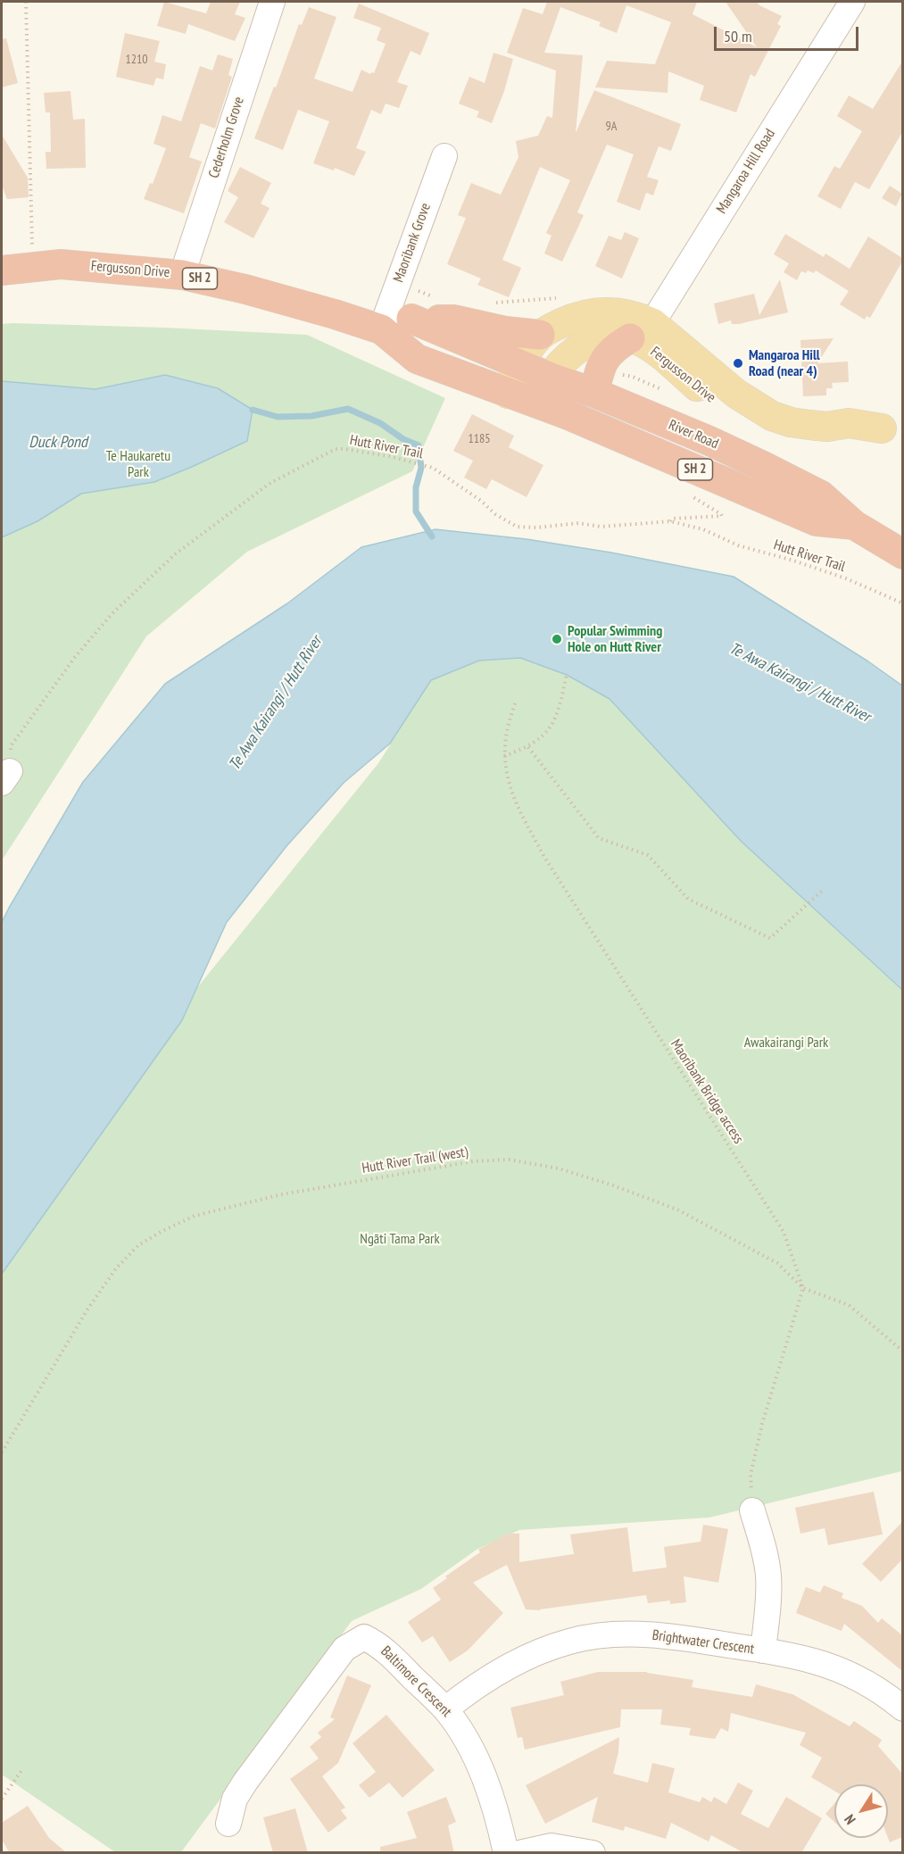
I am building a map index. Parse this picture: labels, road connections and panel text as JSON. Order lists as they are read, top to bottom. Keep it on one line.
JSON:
{"streets":{"highway":["Fergusson Drive","SH 2","River Road"],"street":["Cederholm Grove","Mangaroa Hill Road","Maoribank Grove","Brightwater Crescent","Baltimore Crescent"],"path":["Hutt River Trail","Maoribank Bridge access","Hutt River Trail (west)"]},"crossings":[["Cederholm Grove","Fergusson Drive"],["Mangaroa Hill Road","Fergusson Drive"],["Maoribank Grove","Fergusson Drive"],["Fergusson Drive","SH 2"],["Fergusson Drive","River Road"],["SH 2","River Road"],["Maoribank Bridge access","Hutt River Trail (west)"],["Brightwater Crescent","Baltimore Crescent"]],"water":["Duck Pond","Te Awa Kairangi / Hutt River"],"parks":["Te Haukaretu Park","Awakairangi Park","Ngāti Tama Park"],"places":["Mangaroa Hill Road (near 4)","Popular Swimming Hole on Hutt River"],"house_numbers":["1210","9A","1185"],"scale_bar":"50 m","north":"bottom left"}
